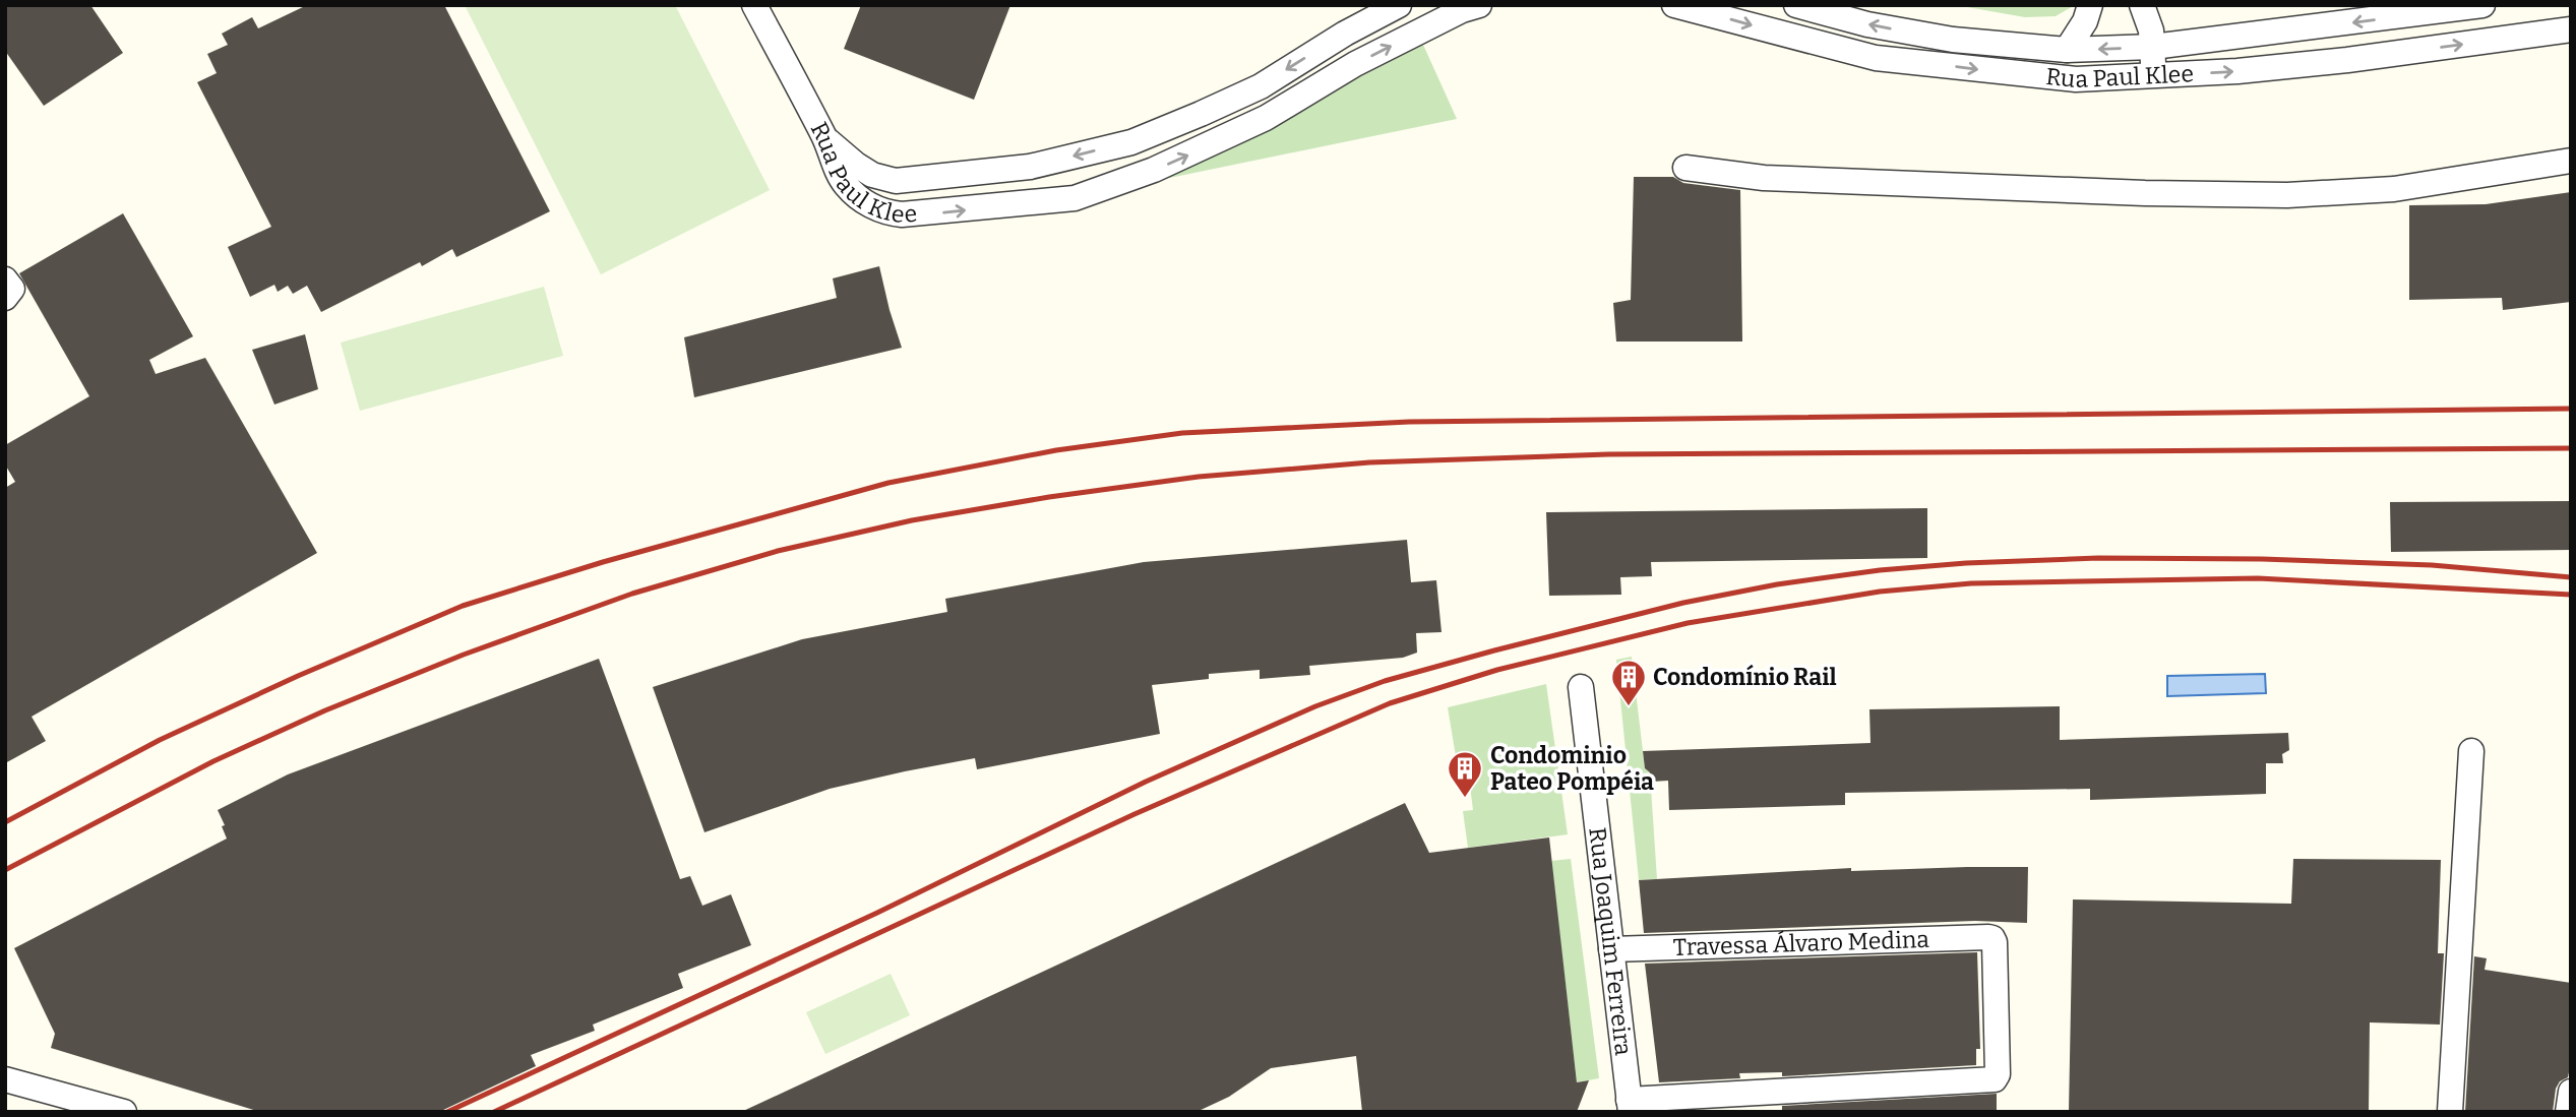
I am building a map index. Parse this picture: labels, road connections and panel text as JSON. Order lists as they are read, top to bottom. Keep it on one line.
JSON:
{"streets":{"street":["Rua Paul Klee","Rua Joaquim Ferreira","Travessa Álvaro Medina"]},"crossings":[["Rua Joaquim Ferreira","Travessa Álvaro Medina"]],"places":{"building":["Condomínio Rail","Condominio Pateo Pompéia"]}}
